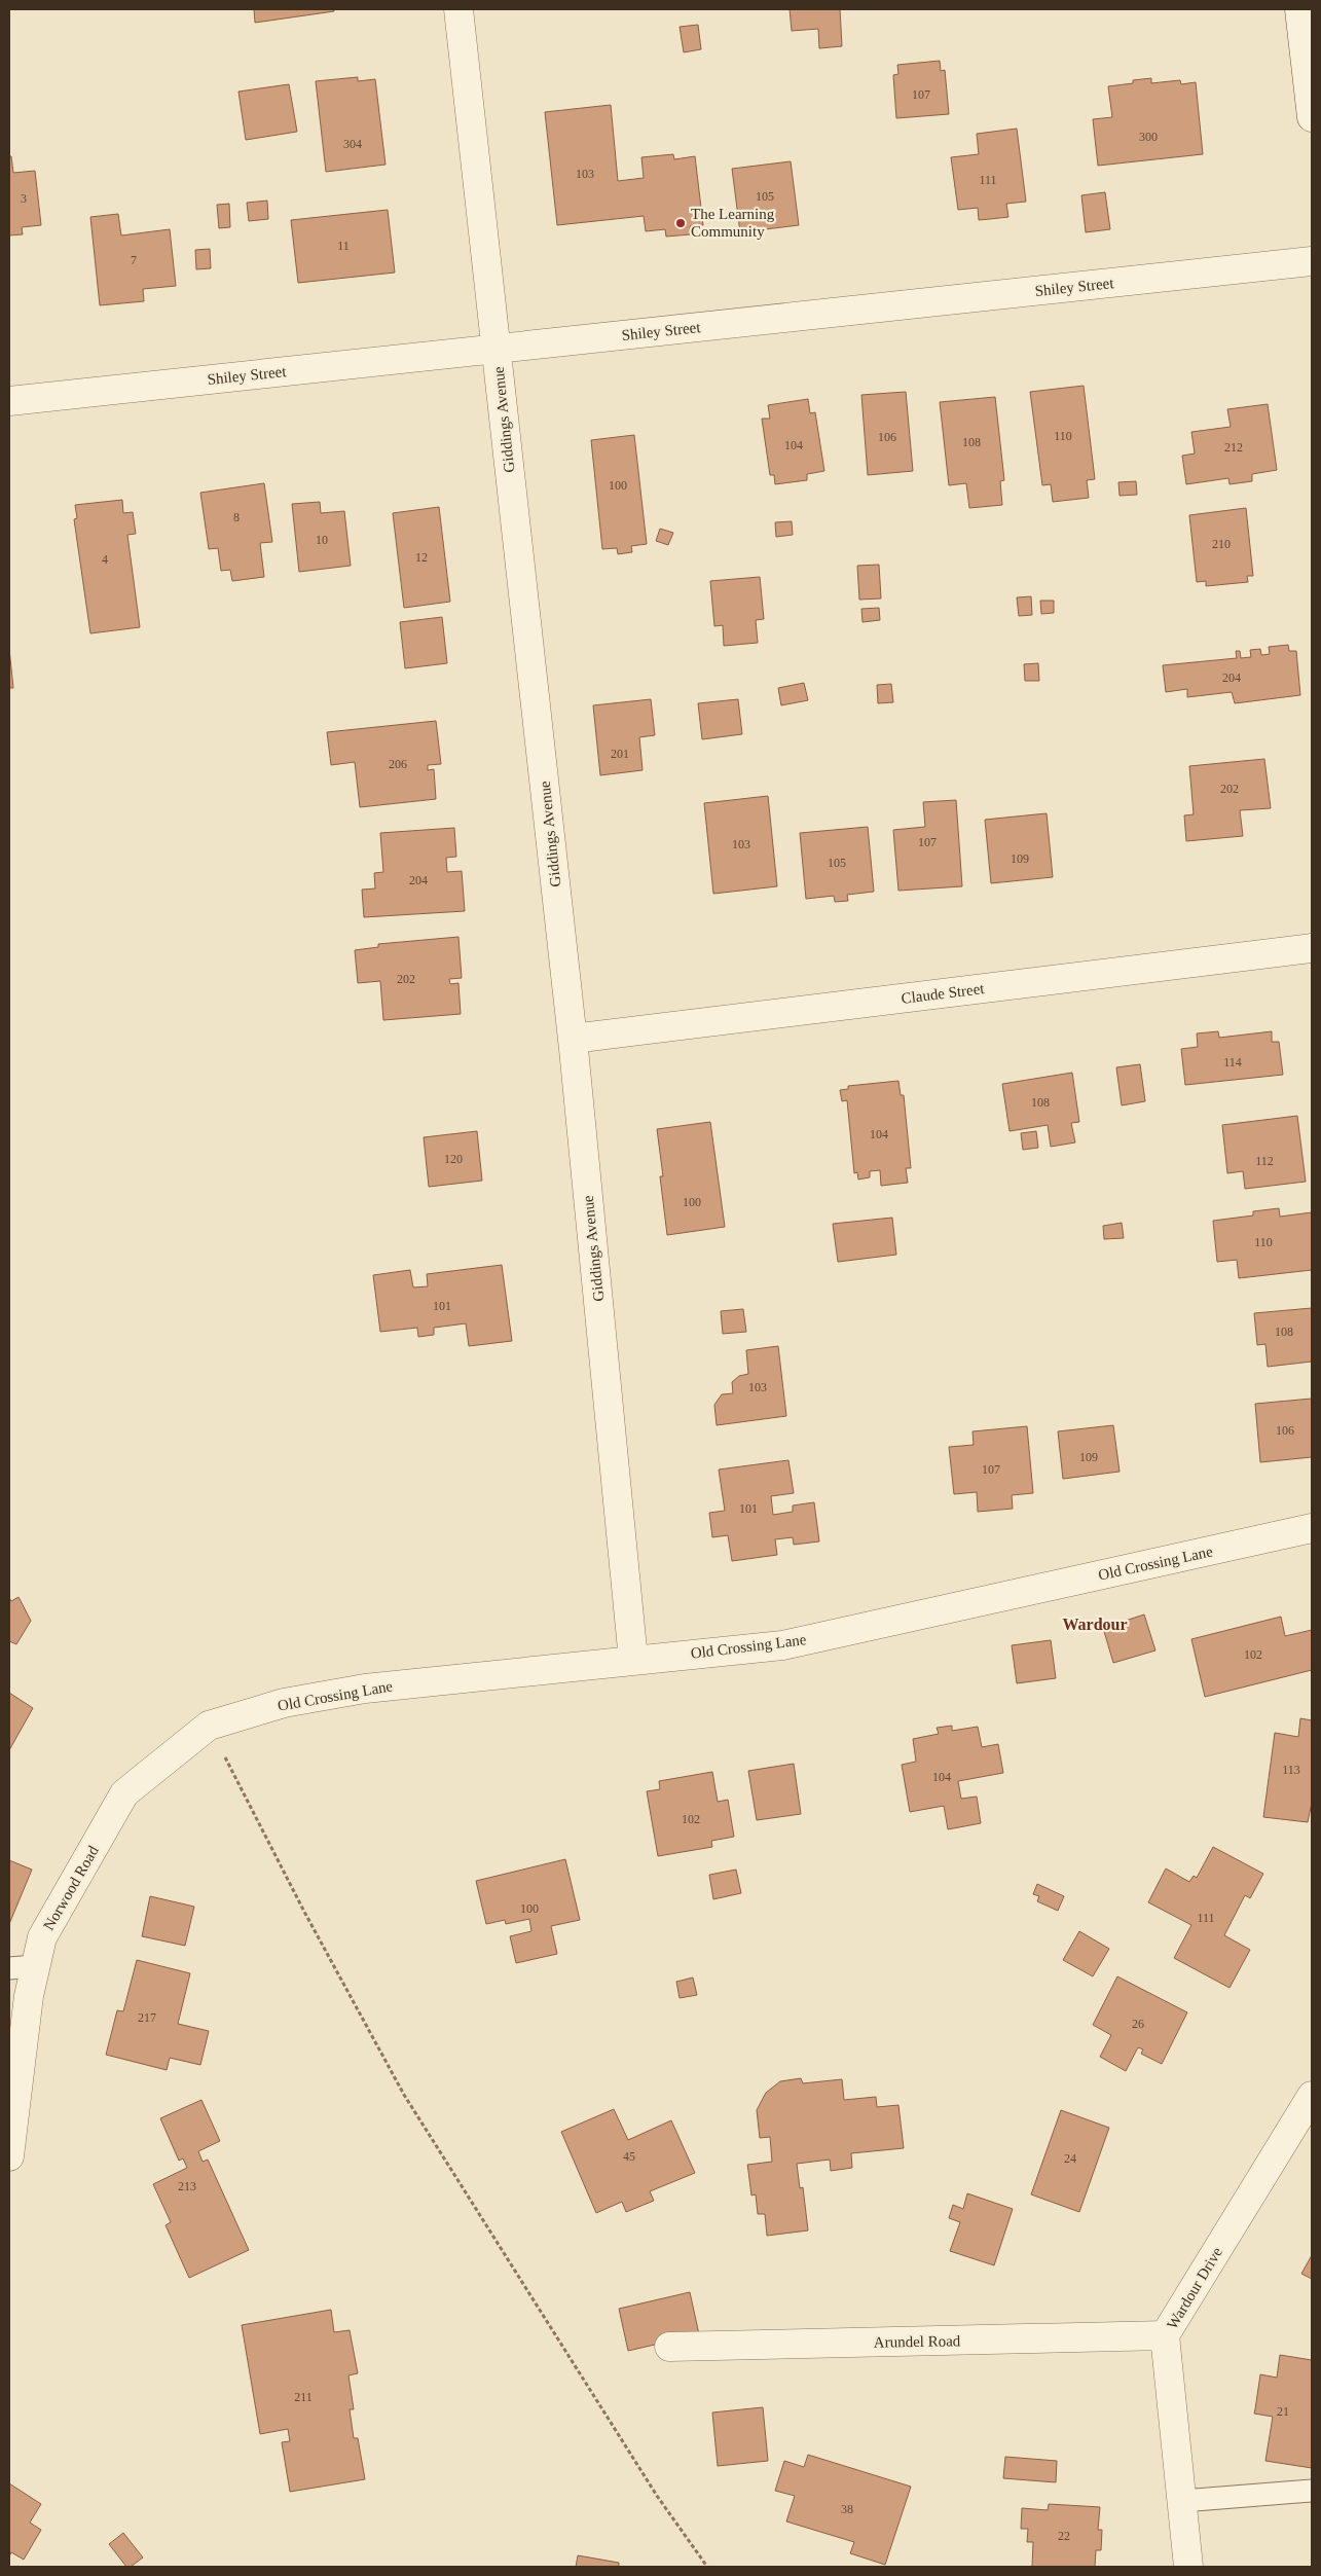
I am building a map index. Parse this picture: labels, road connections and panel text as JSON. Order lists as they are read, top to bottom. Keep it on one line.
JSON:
{"streets":{"street":["Shiley Street","Giddings Avenue","Claude Street","Old Crossing Lane","Norwood Road","Wardour Drive","Arundel Road"]},"crossings":[["Shiley Street","Giddings Avenue"],["Giddings Avenue","Claude Street"],["Giddings Avenue","Old Crossing Lane"],["Old Crossing Lane","Norwood Road"],["Wardour Drive","Arundel Road"]],"districts":["Wardour"],"places":["The Learning Community"],"house_numbers":["107","300","304","103","111","105","3","11","7","110","106","108","104","212","100","8","10","210","12","4","204","201","206","202","107","103","109","105","204","202","114","108","104","120","112","100","110","101","108","103","106","109","107","101","102","113","104","102","100","111","217","26","45","24","213","211","21","38","22"]}
